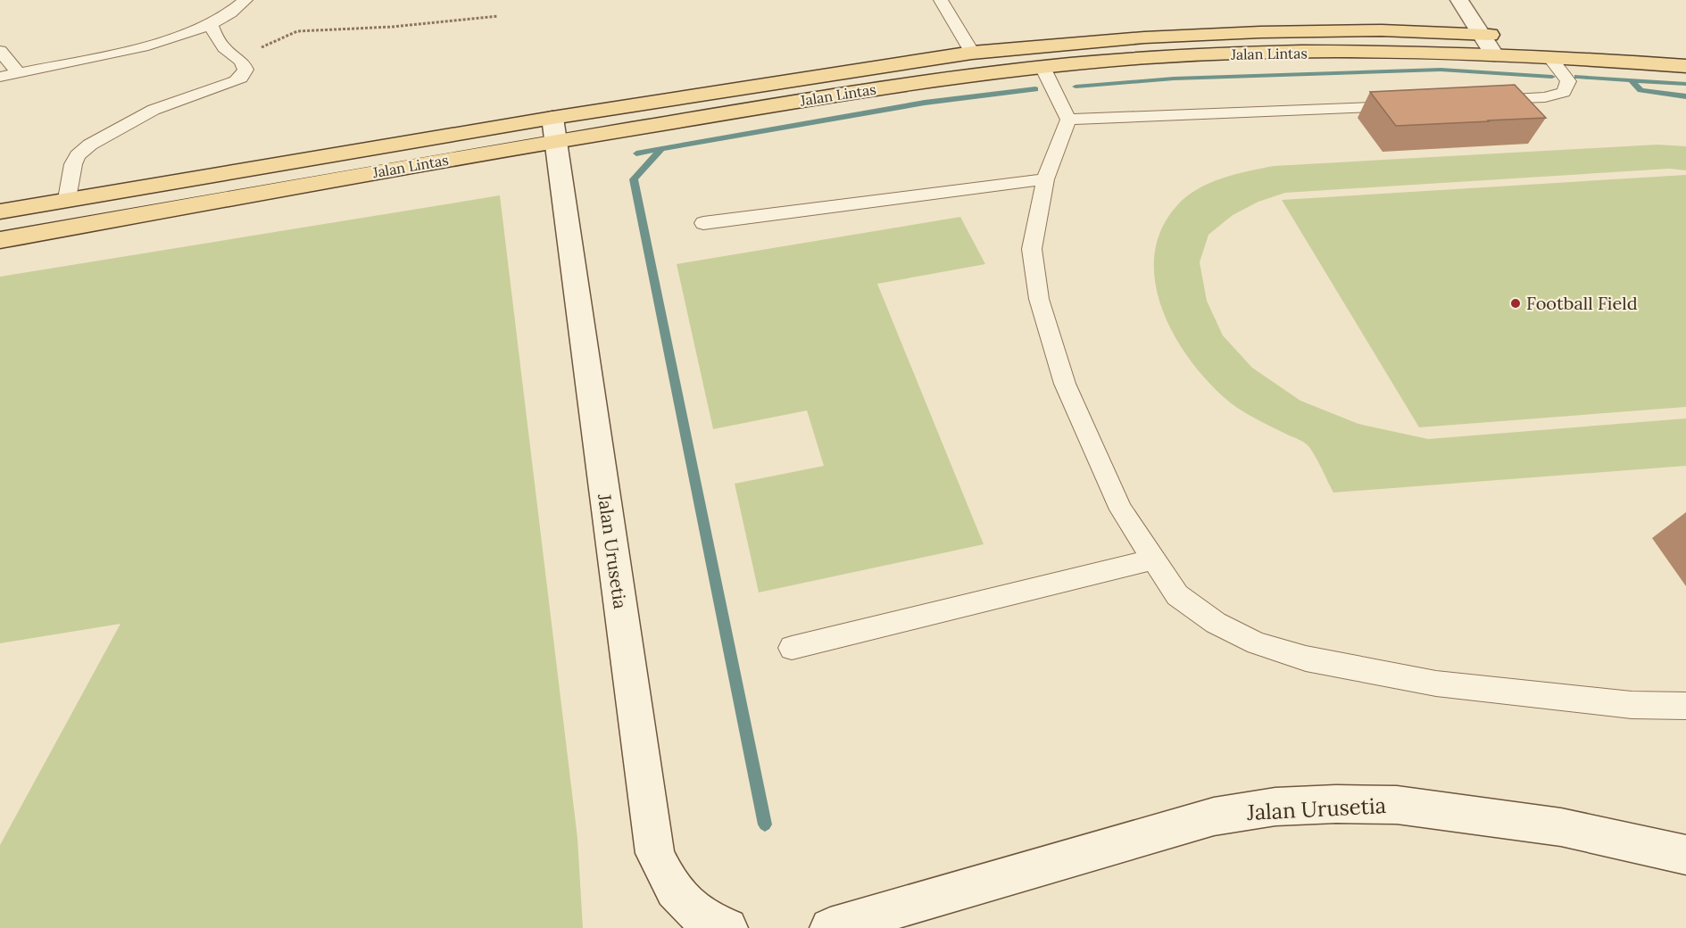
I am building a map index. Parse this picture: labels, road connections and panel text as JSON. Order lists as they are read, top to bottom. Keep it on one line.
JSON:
{"streets":{"main road":["Jalan Lintas","Jalan Urusetia"]},"crossings":[["Jalan Lintas","Jalan Urusetia"]],"places":["Football Field"]}
